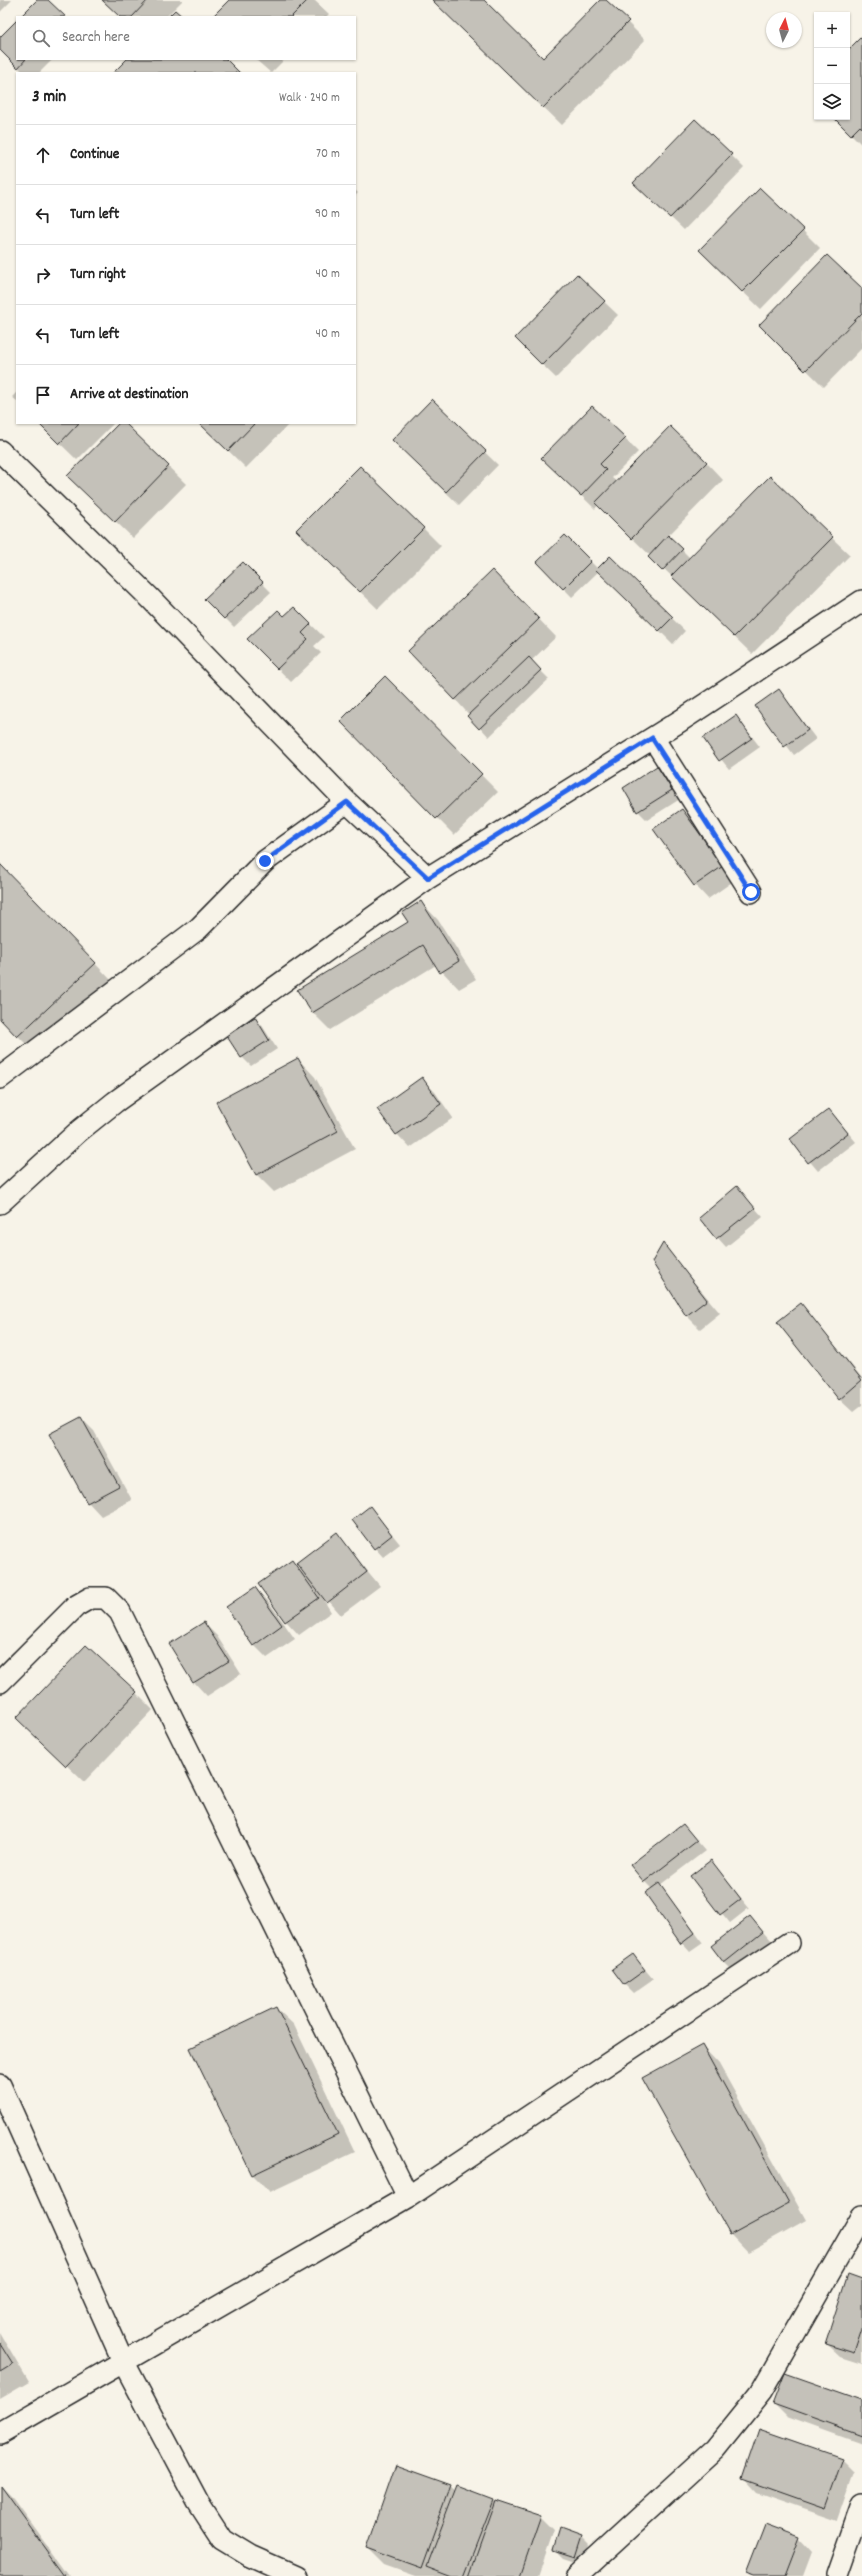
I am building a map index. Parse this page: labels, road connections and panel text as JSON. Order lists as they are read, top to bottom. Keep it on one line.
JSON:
{"north":"top","page":{"map_buttons":["+","−"],"search":"Search here","heading":["3 min","Walk · 240 m"],"list":[["Continue","70 m"],["Turn left","90 m"],["Turn right","40 m"],["Turn left","40 m"],"Arrive at destination"]}}
